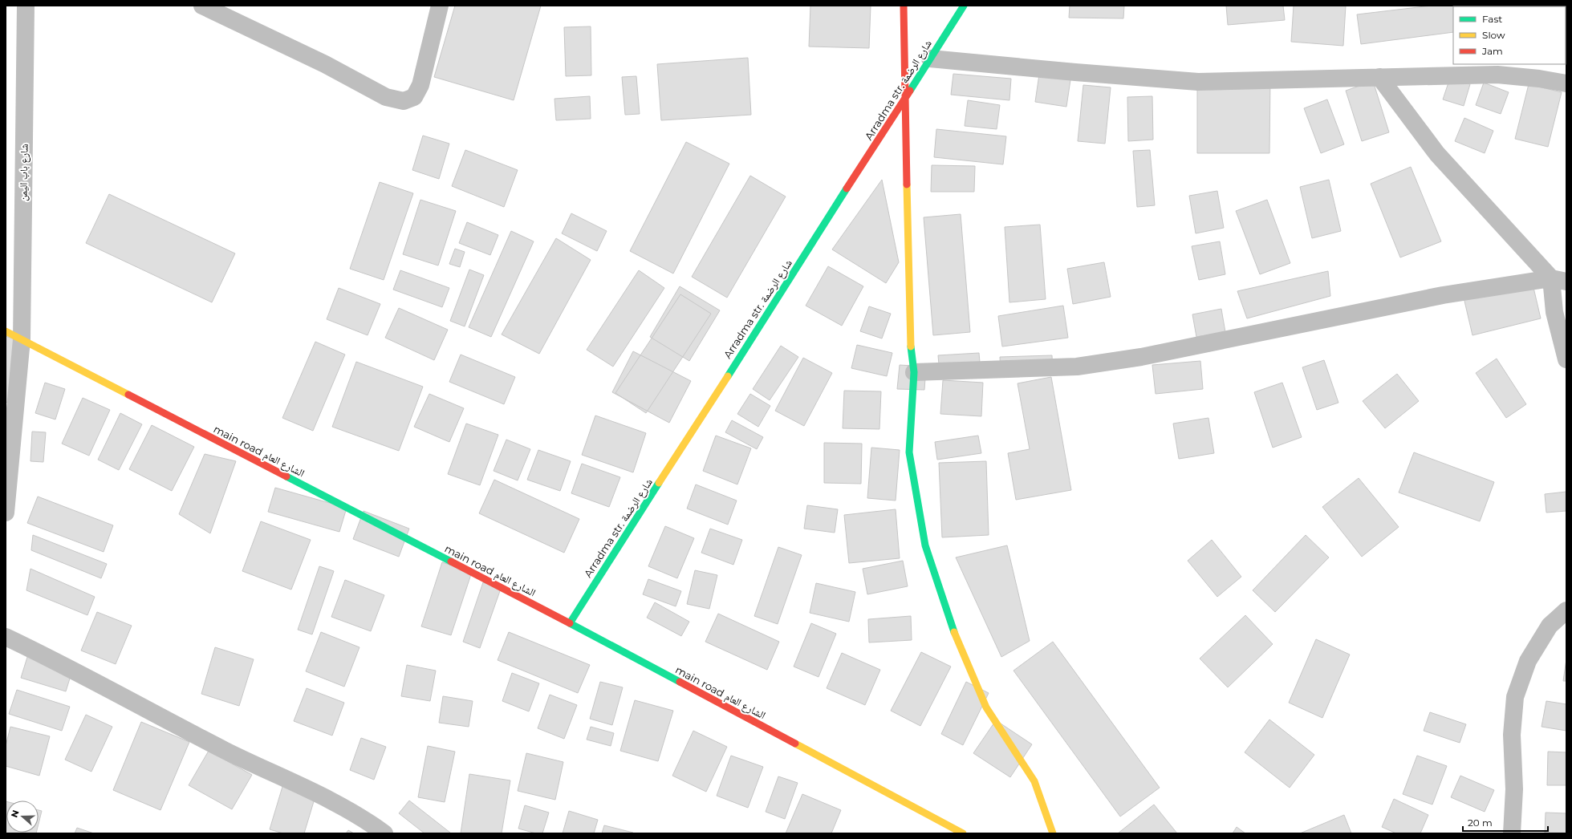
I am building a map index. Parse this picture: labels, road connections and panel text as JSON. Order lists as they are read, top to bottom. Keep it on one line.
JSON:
{"streets":{"main road":["Arradma str. شارع الرضمة","main road الشارع العام"],"street":["شارع باب اليمن"]},"crossings":[["Arradma str. شارع الرضمة","main road الشارع العام"],["شارع باب اليمن","main road الشارع العام"]],"legend":["Fast","Slow","Jam"],"scale_bar":"20 m","north":"left"}
